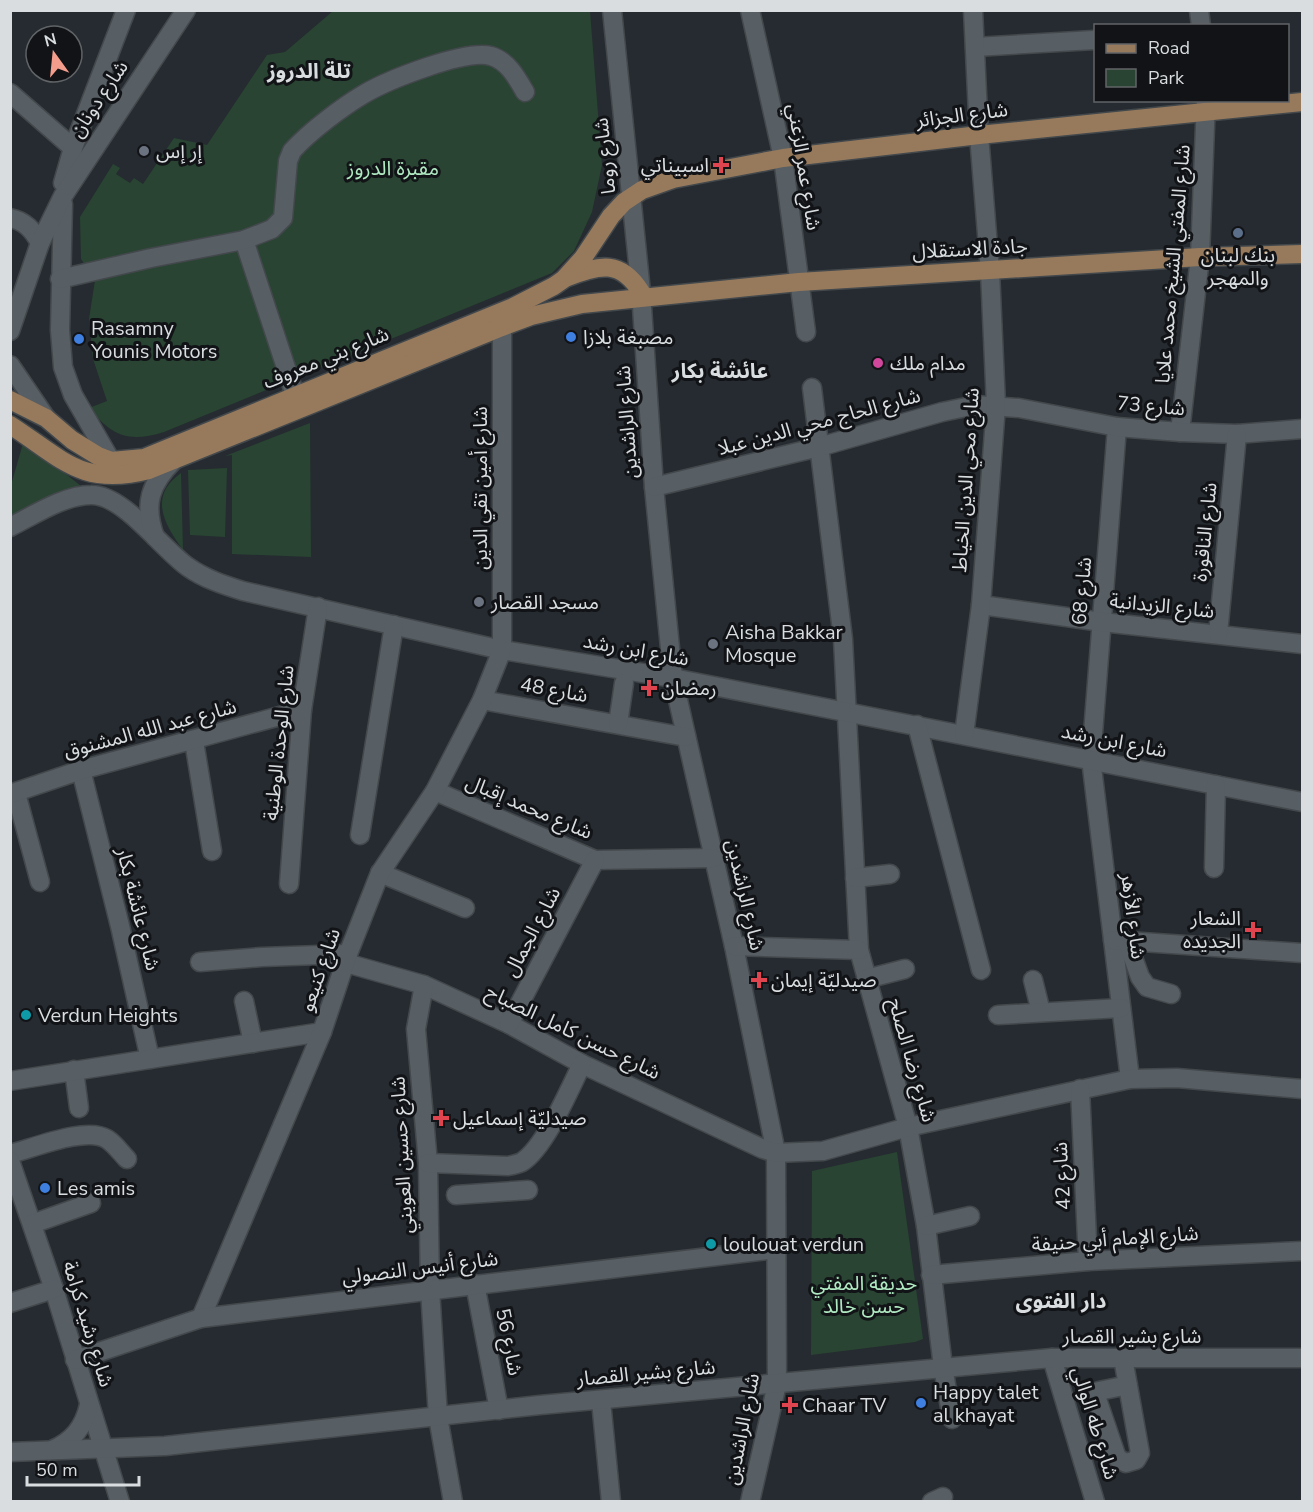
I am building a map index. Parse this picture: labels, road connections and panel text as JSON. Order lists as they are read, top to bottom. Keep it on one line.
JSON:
{"streets":{"main road":["شارع الجزائر","جادة الاستقلال","شارع بني معروف"],"street":["شارع دونان","شارع روما","شارع عمر الزعني","شارع المفتي الشيخ محمد علايا","شارع 73","شارع الراشدين","شارع الحاج محي الدين عبلا","شارع محي الدين الخياط","شارع أمين تقي الدين","شارع الناقورة","شارع 68","شارع الزيدانية","شارع ابن رشد","شارع 48","شارع عبد الله المشنوق","شارع الوحدة الوطنية","شارع محمد إقبال","شارع عائشة بكار","شارع الأزهر","شارع الجمال","شارع كنيعو","شارع حسن كامل الصباح","شارع رضا الصلح","شارع حسين العويني","شارع 42","شارع الإمام أبي حنيفة","شارع أنيس النصولي","شارع رشيد كرامة","شارع بشير القصار","شارع 56","شارع طه الوالي"]},"crossings":[["شارع الجزائر","شارع روما"],["شارع الجزائر","شارع عمر الزعني"],["شارع الجزائر","شارع المفتي الشيخ محمد علايا"],["شارع الجزائر","شارع بني معروف"],["شارع الجزائر","شارع محي الدين الخياط"],["شارع روما","جادة الاستقلال"],["شارع روما","شارع بني معروف"],["شارع روما","شارع الراشدين"],["شارع عمر الزعني","جادة الاستقلال"],["جادة الاستقلال","شارع المفتي الشيخ محمد علايا"],["جادة الاستقلال","شارع بني معروف"],["جادة الاستقلال","شارع الراشدين"],["جادة الاستقلال","شارع محي الدين الخياط"],["شارع المفتي الشيخ محمد علايا","شارع 73"],["شارع بني معروف","شارع الراشدين"],["شارع بني معروف","شارع أمين تقي الدين"],["شارع 73","شارع الحاج محي الدين عبلا"],["شارع 73","شارع محي الدين الخياط"],["شارع 73","شارع الناقورة"],["شارع 73","شارع 68"],["شارع الراشدين","شارع الحاج محي الدين عبلا"],["شارع الراشدين","شارع ابن رشد"],["شارع الراشدين","شارع 48"],["شارع الراشدين","شارع محمد إقبال"],["شارع الراشدين","شارع حسن كامل الصباح"],["شارع الراشدين","شارع أنيس النصولي"],["شارع الراشدين","شارع بشير القصار"],["شارع الحاج محي الدين عبلا","شارع محي الدين الخياط"],["شارع محي الدين الخياط","شارع الزيدانية"],["شارع محي الدين الخياط","شارع ابن رشد"],["شارع أمين تقي الدين","شارع ابن رشد"],["شارع أمين تقي الدين","شارع كنيعو"],["شارع الناقورة","شارع الزيدانية"],["شارع 68","شارع الزيدانية"],["شارع 68","شارع ابن رشد"],["شارع 68","شارع الأزهر"],["شارع ابن رشد","شارع الوحدة الوطنية"],["شارع ابن رشد","شارع الأزهر"],["شارع ابن رشد","شارع كنيعو"],["شارع ابن رشد","شارع رضا الصلح"],["شارع 48","شارع كنيعو"],["شارع عبد الله المشنوق","شارع الوحدة الوطنية"],["شارع عبد الله المشنوق","شارع عائشة بكار"],["شارع محمد إقبال","شارع الجمال"],["شارع محمد إقبال","شارع كنيعو"],["شارع الجمال","شارع حسن كامل الصباح"],["شارع كنيعو","شارع حسن كامل الصباح"],["شارع كنيعو","شارع أنيس النصولي"],["شارع حسن كامل الصباح","شارع حسين العويني"],["شارع رضا الصلح","شارع الإمام أبي حنيفة"],["شارع رضا الصلح","شارع بشير القصار"],["شارع حسين العويني","شارع أنيس النصولي"],["شارع حسين العويني","شارع بشير القصار"],["شارع 42","شارع الإمام أبي حنيفة"],["شارع أنيس النصولي","شارع رشيد كرامة"],["شارع أنيس النصولي","شارع 56"],["شارع رشيد كرامة","شارع بشير القصار"],["شارع بشير القصار","شارع 56"],["شارع بشير القصار","شارع طه الوالي"]],"districts":["تلة الدروز","عائشة بكار","دار الفتوى"],"parks":["مقبرة الدروز","حديقة المفتي حسن خالد"],"places":{"other":["إر إس","بنك لبنان والمهجر","مصبغة بلازا","Rasamny Younis Motors","مدام ملك","مسجد القصار","Aisha Bakkar Mosque","Verdun Heights","Les amis","loulouat verdun","Happy talet al khayat"],"health":["اسبيناتي","رمضان","الشعار الجديده","صيدليّة إيمان","صيدليّة إسماعيل","Chaar TV"]},"legend":["Road","Park"],"scale_bar":"50 m","north":"top"}
